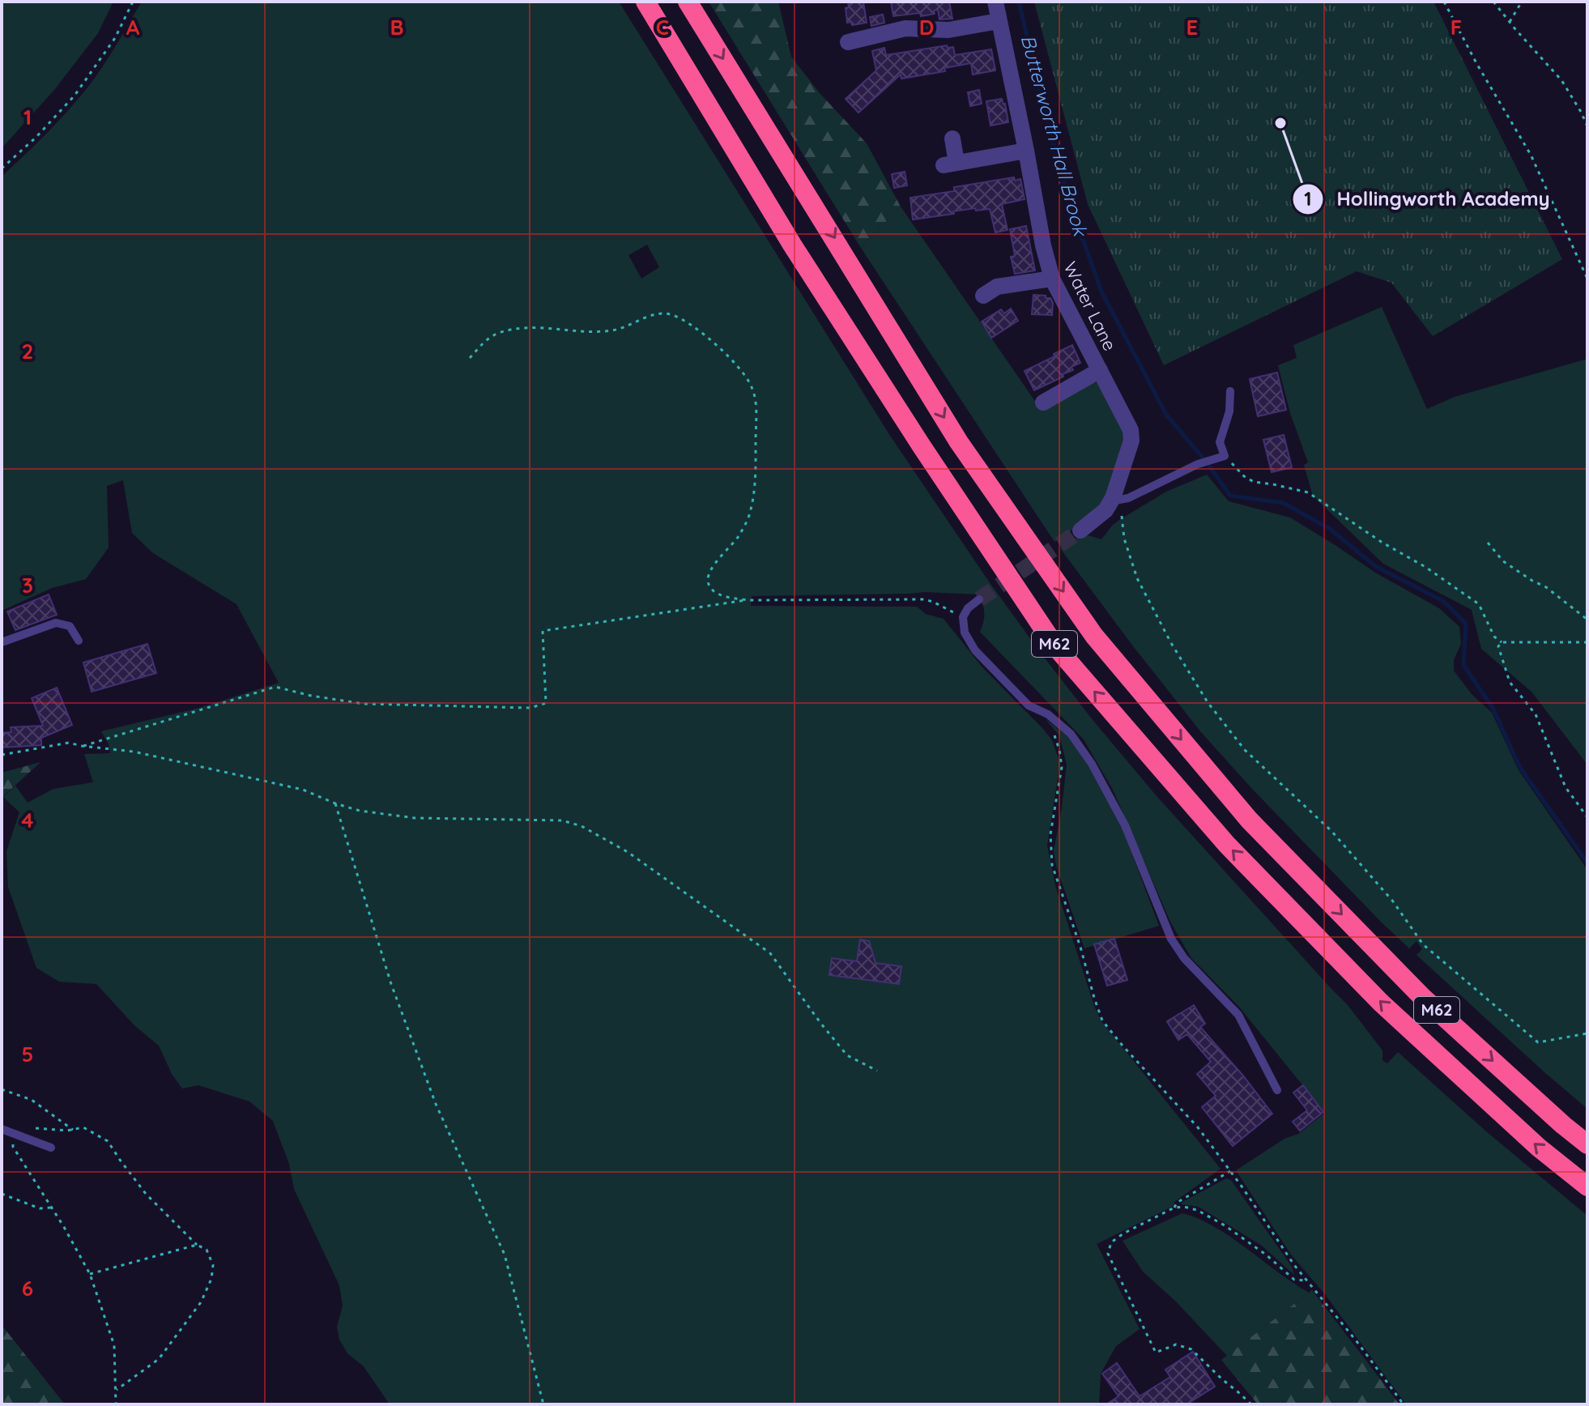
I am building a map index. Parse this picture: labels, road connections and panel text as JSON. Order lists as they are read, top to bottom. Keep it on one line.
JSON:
{"streets":{"highway":["M62"],"street":["Water Lane"]},"water":["Butterworth Hall Brook"],"places":["Hollingworth Academy"],"grid":{"columns":["A","B","C","D","E","F"],"rows":["1","2","3","4","5","6"]}}
